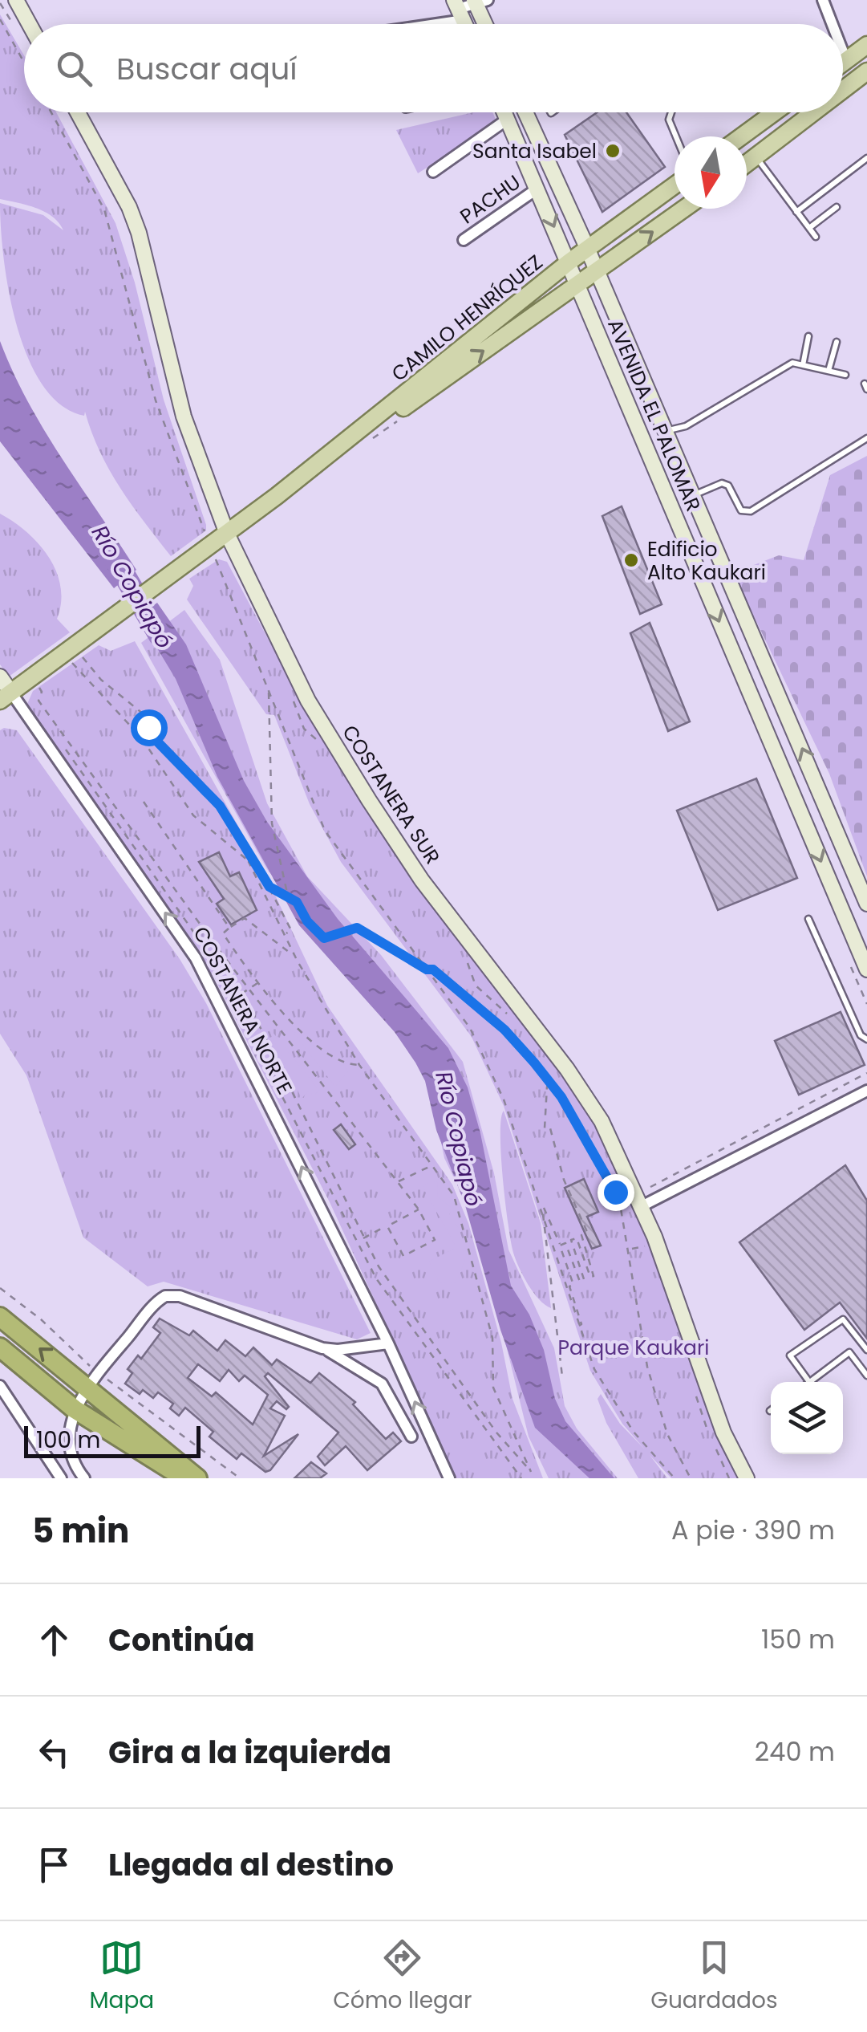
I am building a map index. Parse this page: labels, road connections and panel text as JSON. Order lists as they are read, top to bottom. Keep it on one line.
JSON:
{"streets":{"main road":["CAMILO HENRÍQUEZ"],"street":["PACHU","AVENIDA EL PALOMAR","COSTANERA SUR","COSTANERA NORTE"]},"crossings":[["PACHU","AVENIDA EL PALOMAR"],["CAMILO HENRÍQUEZ","AVENIDA EL PALOMAR"],["CAMILO HENRÍQUEZ","COSTANERA SUR"],["CAMILO HENRÍQUEZ","COSTANERA NORTE"]],"one_way":["COSTANERA NORTE"],"water":["Río Copiapó"],"parks":["Parque Kaukari"],"places":["Santa Isabel","Edificio Alto Kaukari"],"scale_bar":"100 m","north":"bottom","page":{"search":"Buscar aquí","scale":"100 m","heading":["5 min","A pie · 390 m"],"list":[["Continúa","150 m"],["Gira a la izquierda","240 m"],"Llegada al destino"],"nav":["Mapa","Cómo llegar","Guardados"]}}
